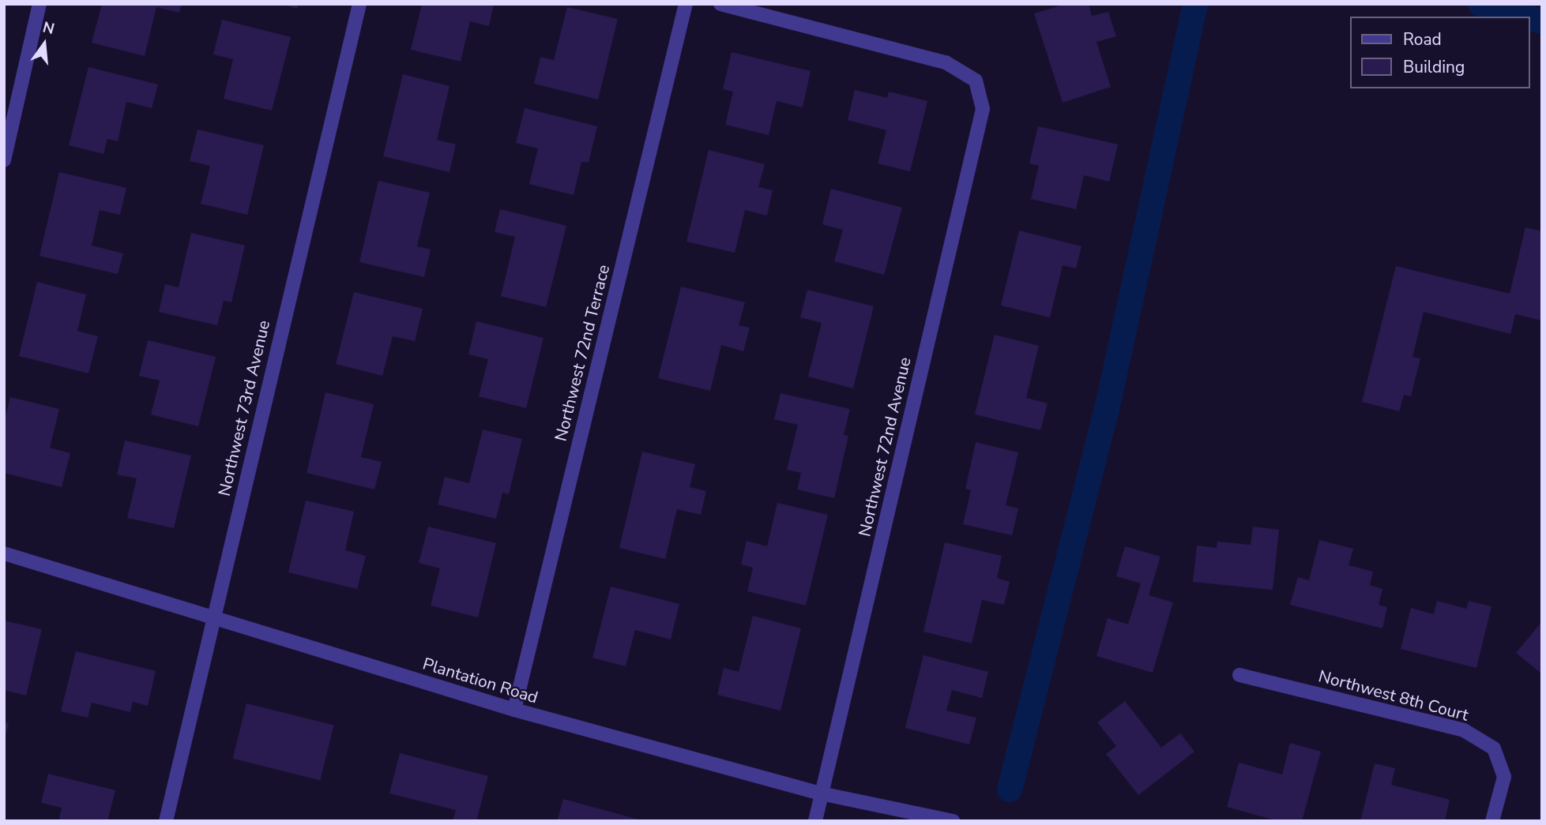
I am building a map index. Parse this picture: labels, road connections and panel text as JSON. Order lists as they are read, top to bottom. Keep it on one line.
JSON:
{"streets":{"street":["Northwest 72nd Terrace","Northwest 73rd Avenue","Northwest 72nd Avenue","Plantation Road","Northwest 8th Court"]},"crossings":[["Northwest 72nd Terrace","Plantation Road"],["Northwest 73rd Avenue","Plantation Road"],["Northwest 72nd Avenue","Plantation Road"]],"legend":["Road","Building"],"north":"top"}
